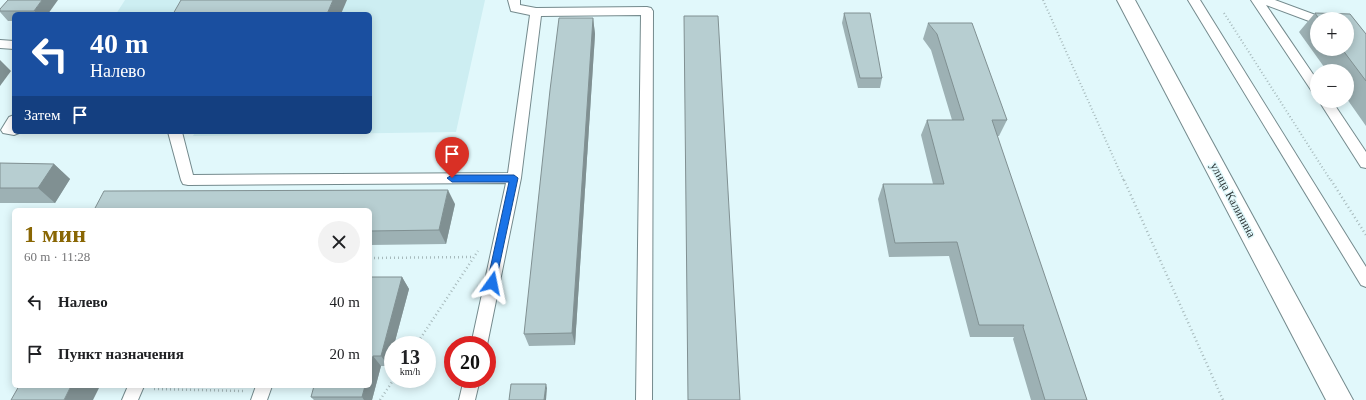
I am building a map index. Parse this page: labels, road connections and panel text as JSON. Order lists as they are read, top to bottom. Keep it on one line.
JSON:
{"streets":{"street":["улица Калинина"]},"page":{"map_buttons":["+","−"],"turn":["40 m","Налево"],"then":"Затем","heading":["1 мин","60 m · 11:28"],"list":[{"name":"Налево","value":"40 m"},{"name":"Пункт назначения","value":"20 m"}],"speed":"13 km/h","limit":"20"}}
